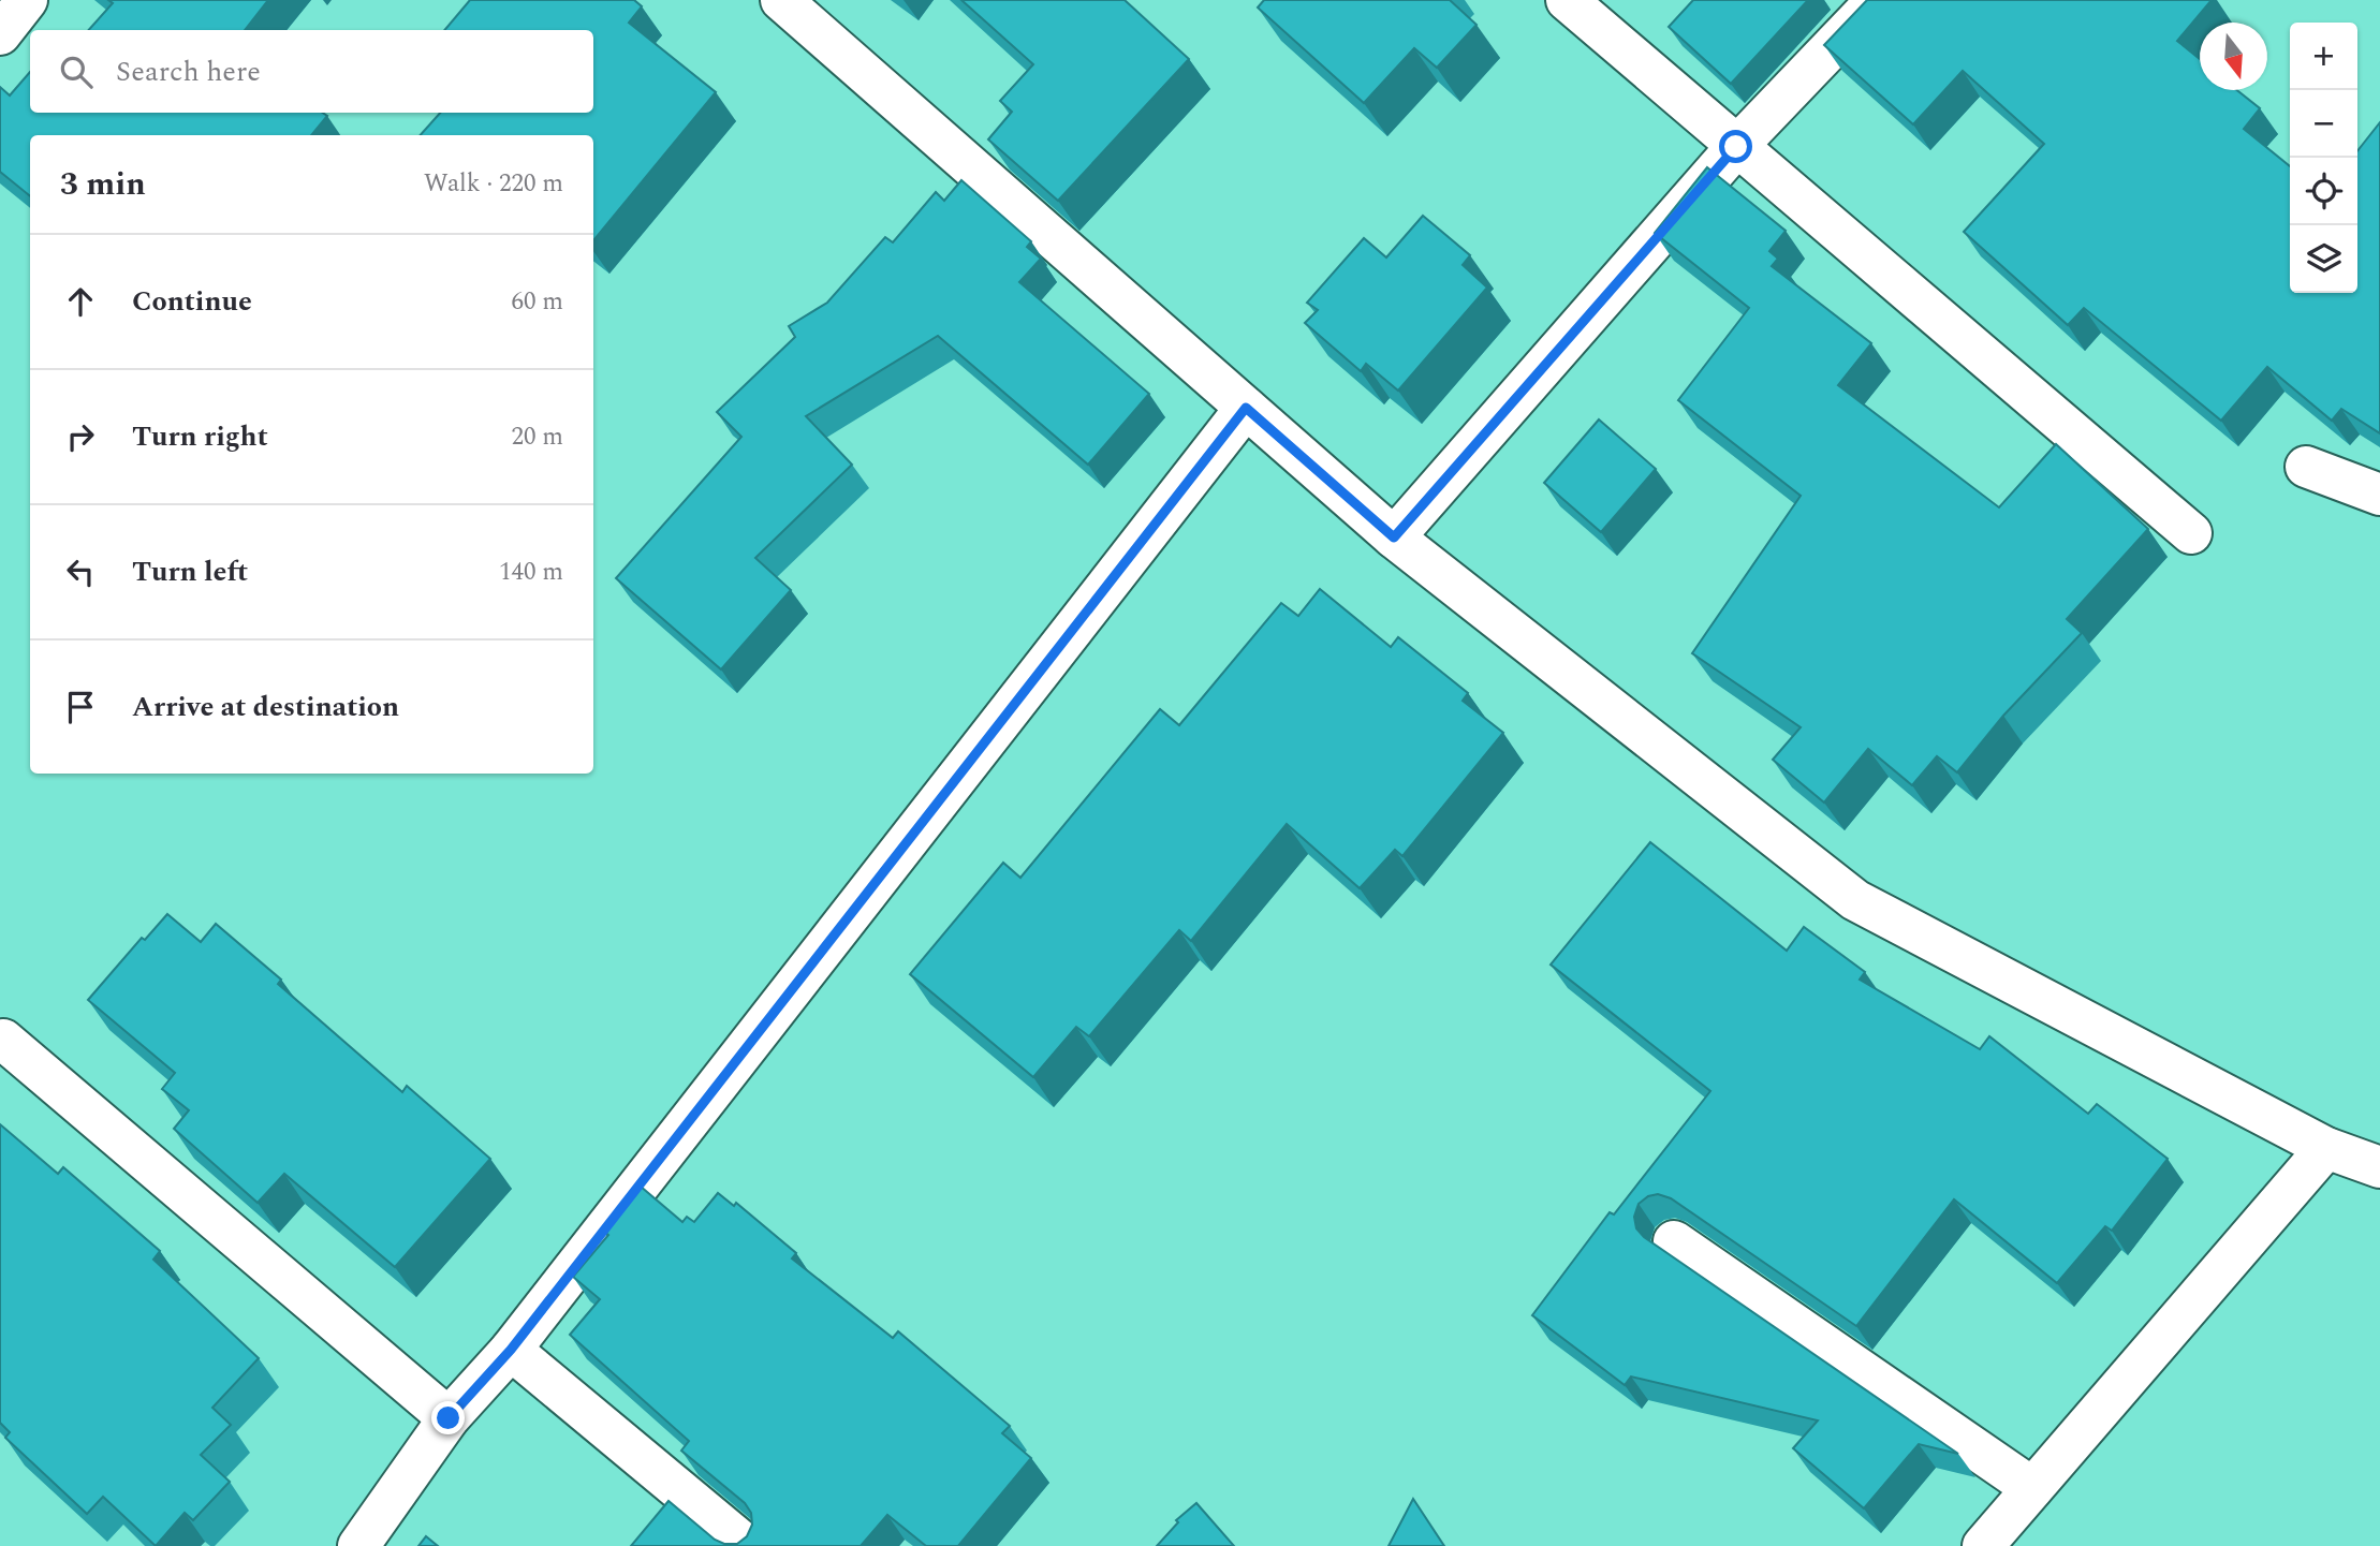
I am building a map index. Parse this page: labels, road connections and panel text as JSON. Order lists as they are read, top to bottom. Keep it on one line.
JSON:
{"north":"bottom","page":{"map_buttons":["+","−"],"search":"Search here","heading":["3 min","Walk · 220 m"],"list":[["Continue","60 m"],["Turn right","20 m"],["Turn left","140 m"],"Arrive at destination"]}}
